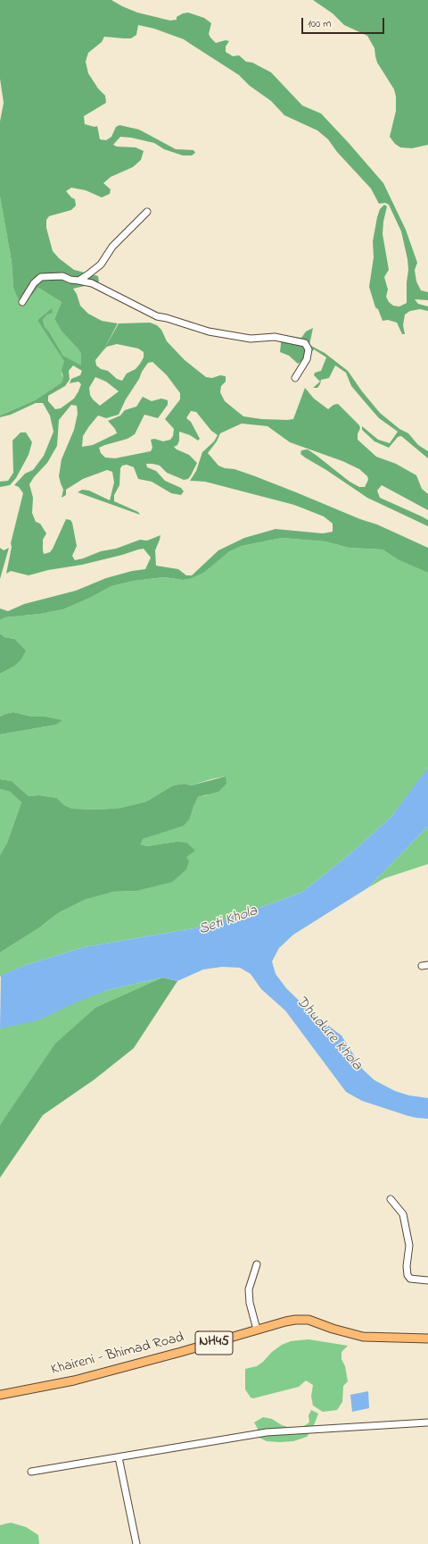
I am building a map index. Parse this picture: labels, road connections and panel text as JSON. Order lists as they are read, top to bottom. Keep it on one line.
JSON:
{"streets":{"main road":["NH45","Khaireni - Bhimad Road"]},"water":["Seti Khola","Dhudure Khola"],"scale_bar":"100 m"}
